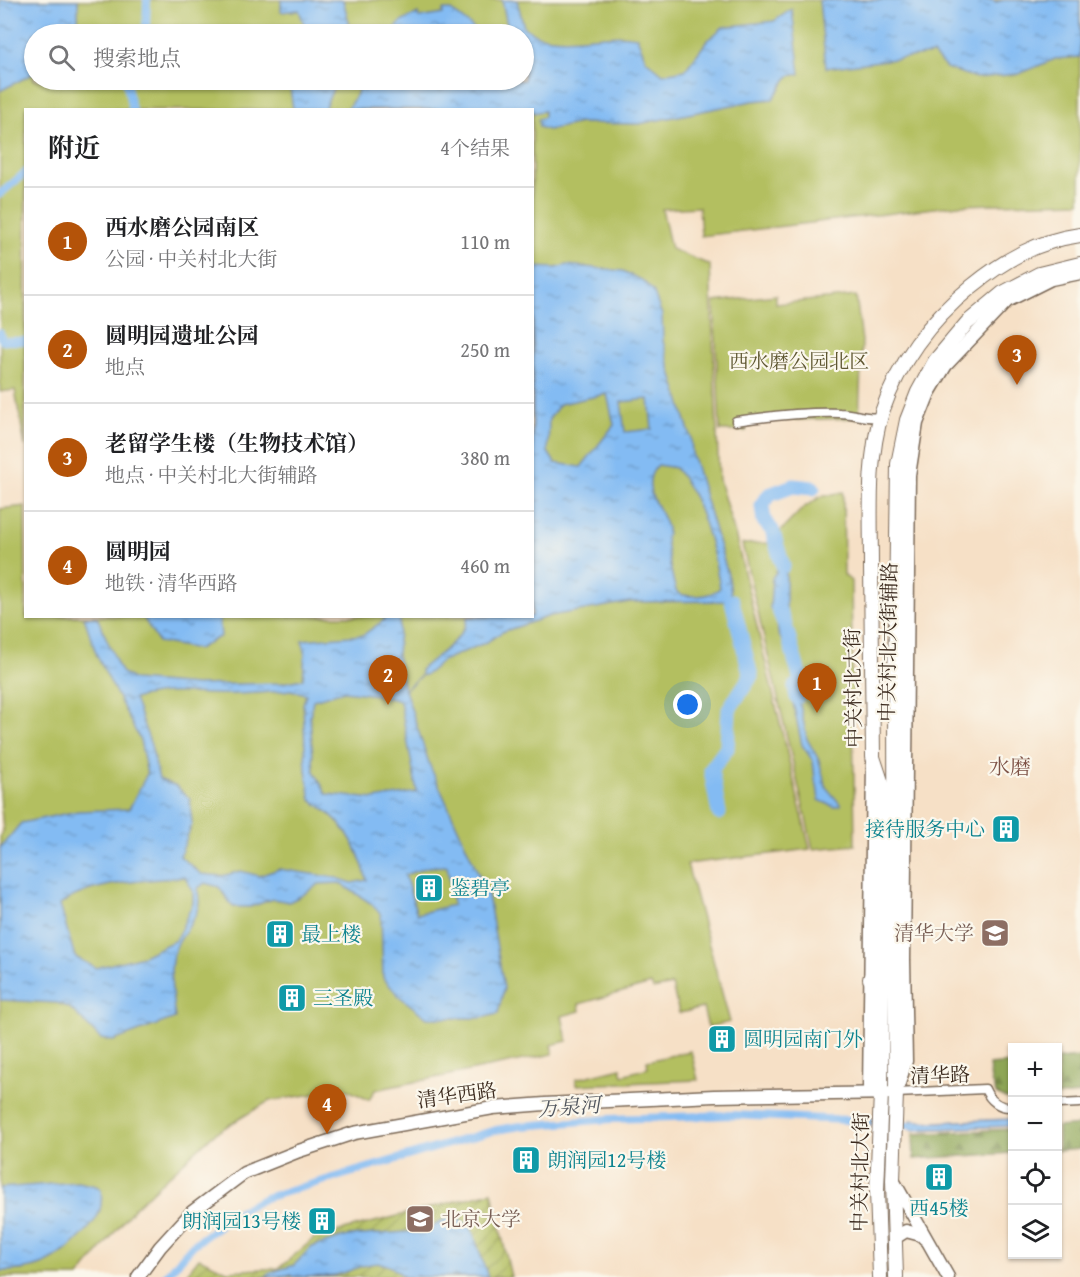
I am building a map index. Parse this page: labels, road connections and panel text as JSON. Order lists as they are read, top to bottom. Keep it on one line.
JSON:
{"streets":{"main road":["中关村北大街"],"street":["中关村北大街辅路","清华路","清华西路"]},"crossings":[["中关村北大街辅路","中关村北大街"],["中关村北大街辅路","清华路"],["中关村北大街辅路","清华西路"],["中关村北大街","清华路"],["中关村北大街","清华西路"],["清华路","清华西路"]],"districts":["水磨"],"water":["万泉河"],"parks":["西水磨公园北区"],"places":{"building":["接待服务中心","鉴碧亭","最上楼","三圣殿","圆明园南门外","朗润园12号楼","西45楼","朗润园13号楼"],"school or university":["清华大学","北京大学"]},"page":{"search":"搜索地点","heading":["附近","4个结果"],"list":[{"mark":"1","name":"西水磨公园南区","note":"公园 · 中关村北大街","value":"110 m"},{"mark":"2","name":"圆明园遗址公园","note":"地点","value":"250 m"},{"mark":"3","name":"老留学生楼（生物技术馆）","note":"地点 · 中关村北大街辅路","value":"380 m"},{"mark":"4","name":"圆明园","note":"地铁 · 清华西路","value":"460 m"}],"pins":["3","2","1","4"],"map_buttons":["+","−"]}}
